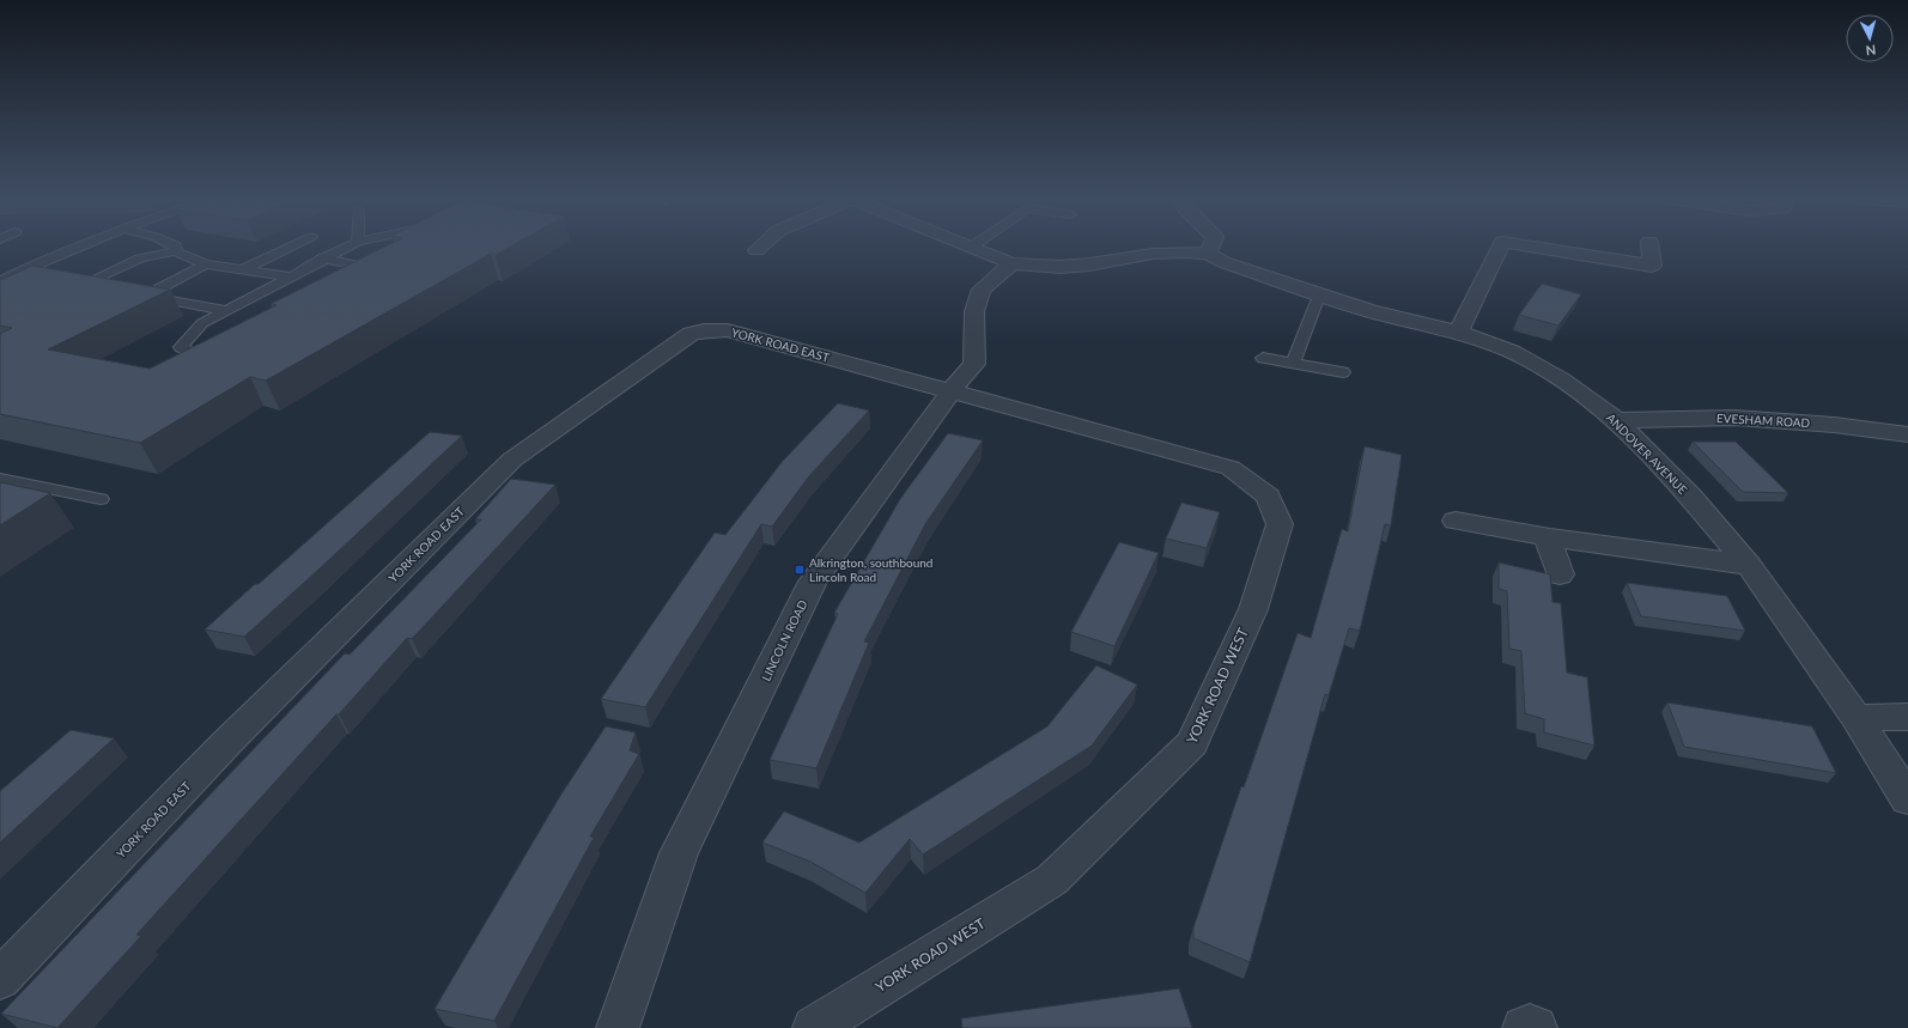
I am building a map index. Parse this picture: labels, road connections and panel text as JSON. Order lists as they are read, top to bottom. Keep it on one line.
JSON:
{"streets":{"street":["YORK ROAD EAST","EVESHAM ROAD","ANDOVER AVENUE","LINCOLN ROAD","YORK ROAD WEST"]},"crossings":[["YORK ROAD EAST","LINCOLN ROAD"],["YORK ROAD EAST","YORK ROAD WEST"],["EVESHAM ROAD","ANDOVER AVENUE"],["ANDOVER AVENUE","LINCOLN ROAD"],["LINCOLN ROAD","YORK ROAD WEST"]],"places":{"transit":["Alkrington, southbound Lincoln Road"]},"north":"bottom"}
